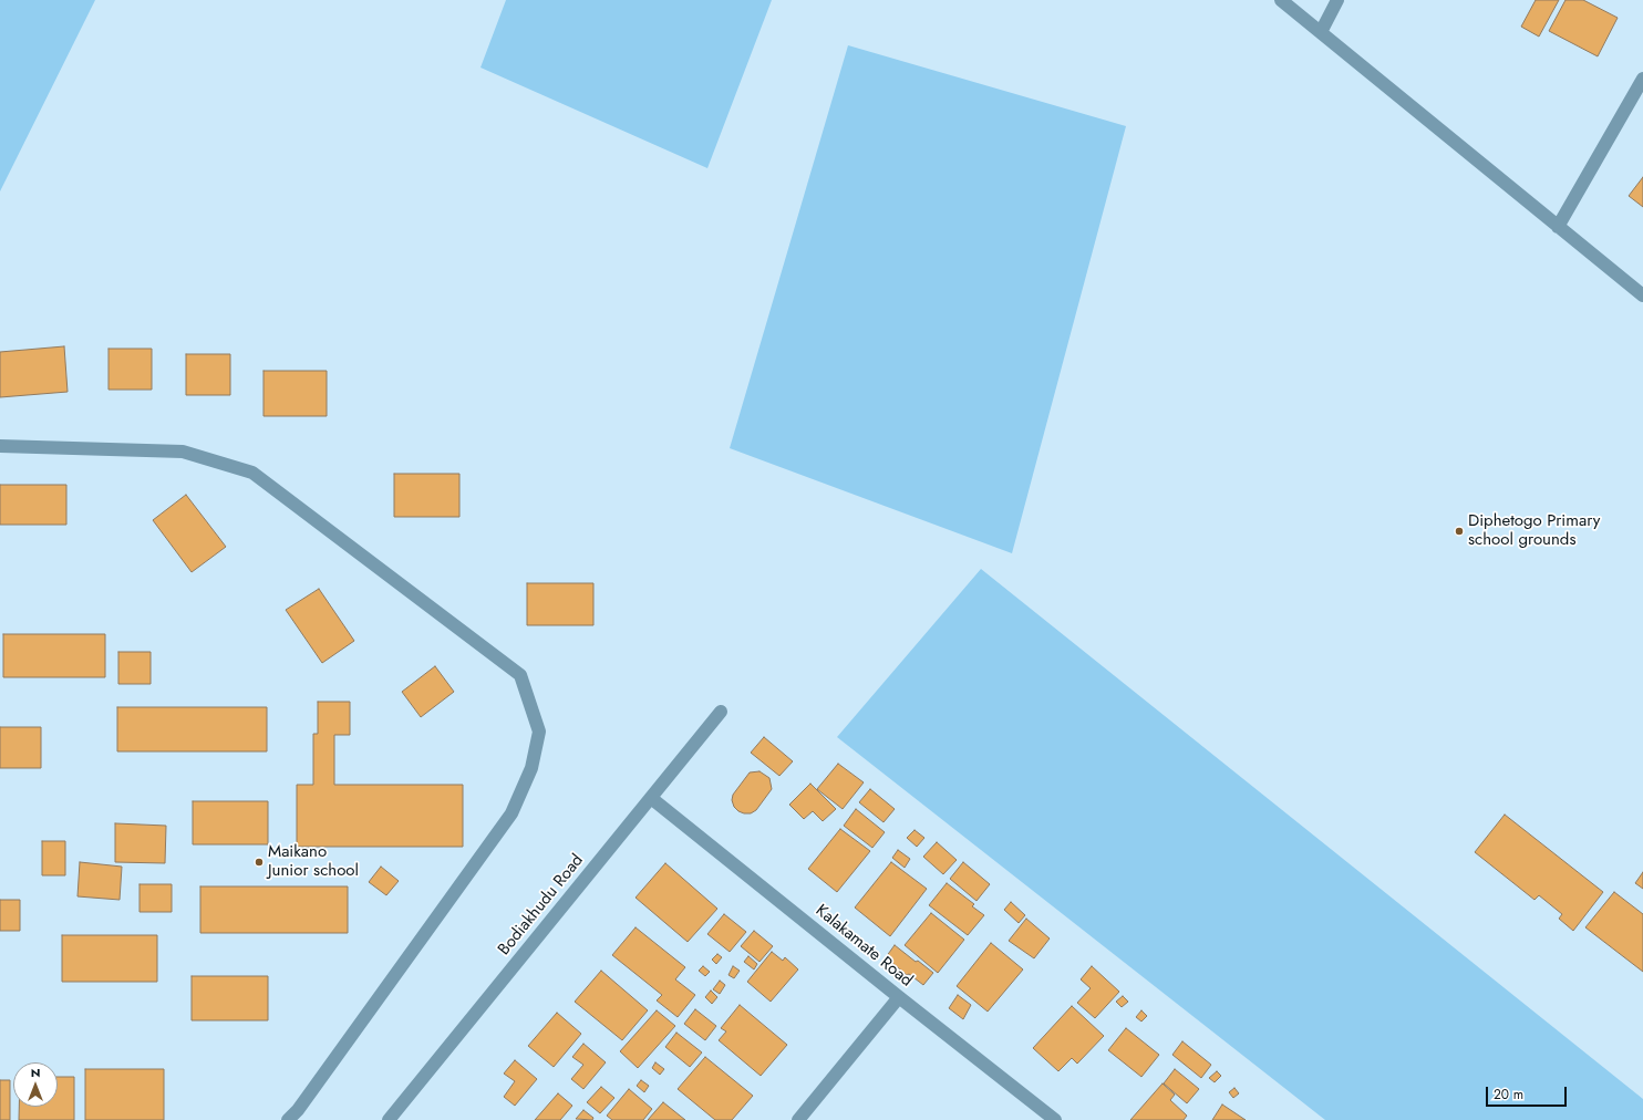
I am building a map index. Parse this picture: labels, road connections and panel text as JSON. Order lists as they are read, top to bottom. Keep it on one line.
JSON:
{"streets":{"street":["Bodiakhudu Road","Kalakamate Road"]},"crossings":[["Bodiakhudu Road","Kalakamate Road"]],"places":["Diphetogo Primary school grounds","Maikano Junior school"],"scale_bar":"20 m","north":"top"}
